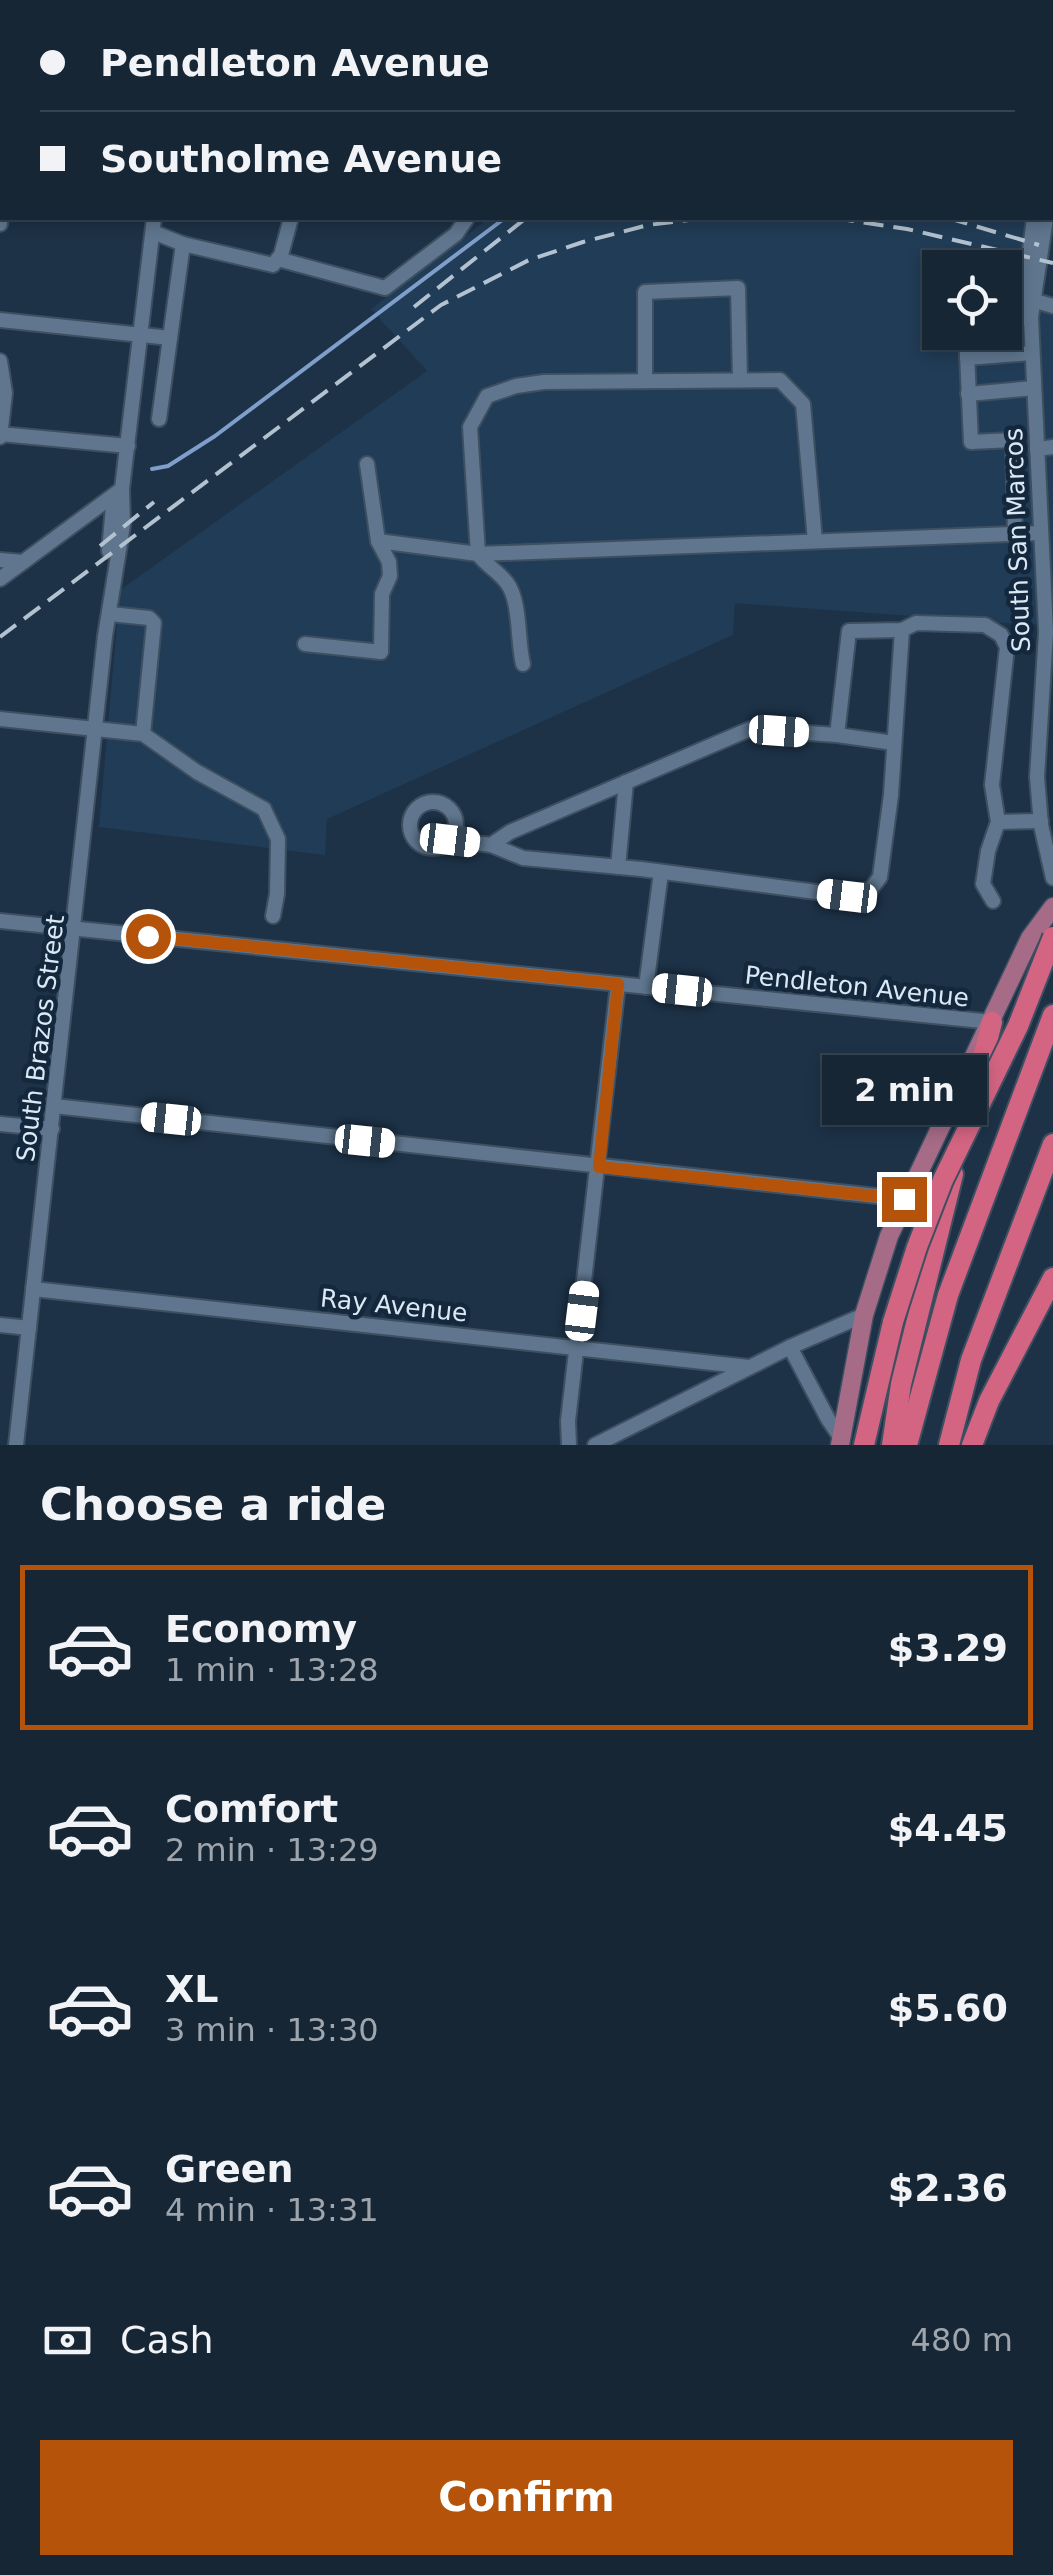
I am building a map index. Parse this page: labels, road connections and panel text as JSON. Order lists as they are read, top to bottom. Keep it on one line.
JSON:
{"streets":{"street":["South San Marcos","Pendleton Avenue","South Brazos Street","Ray Avenue"]},"crossings":[["Pendleton Avenue","South Brazos Street"],["South Brazos Street","Ray Avenue"]],"page":{"banner":["Pendleton Avenue","Southolme Avenue"],"bubble":"2 min","heading":"Choose a ride","list":[{"name":"Economy","note":"1 min · 13:28","value":"$3.29"},{"name":"Comfort","note":"2 min · 13:29","value":"$4.45"},{"name":"XL","note":"3 min · 13:30","value":"$5.60"},{"name":"Green","note":"4 min · 13:31","value":"$2.36"}],"pay":["Cash","480 m"],"buttons":"Confirm"}}
